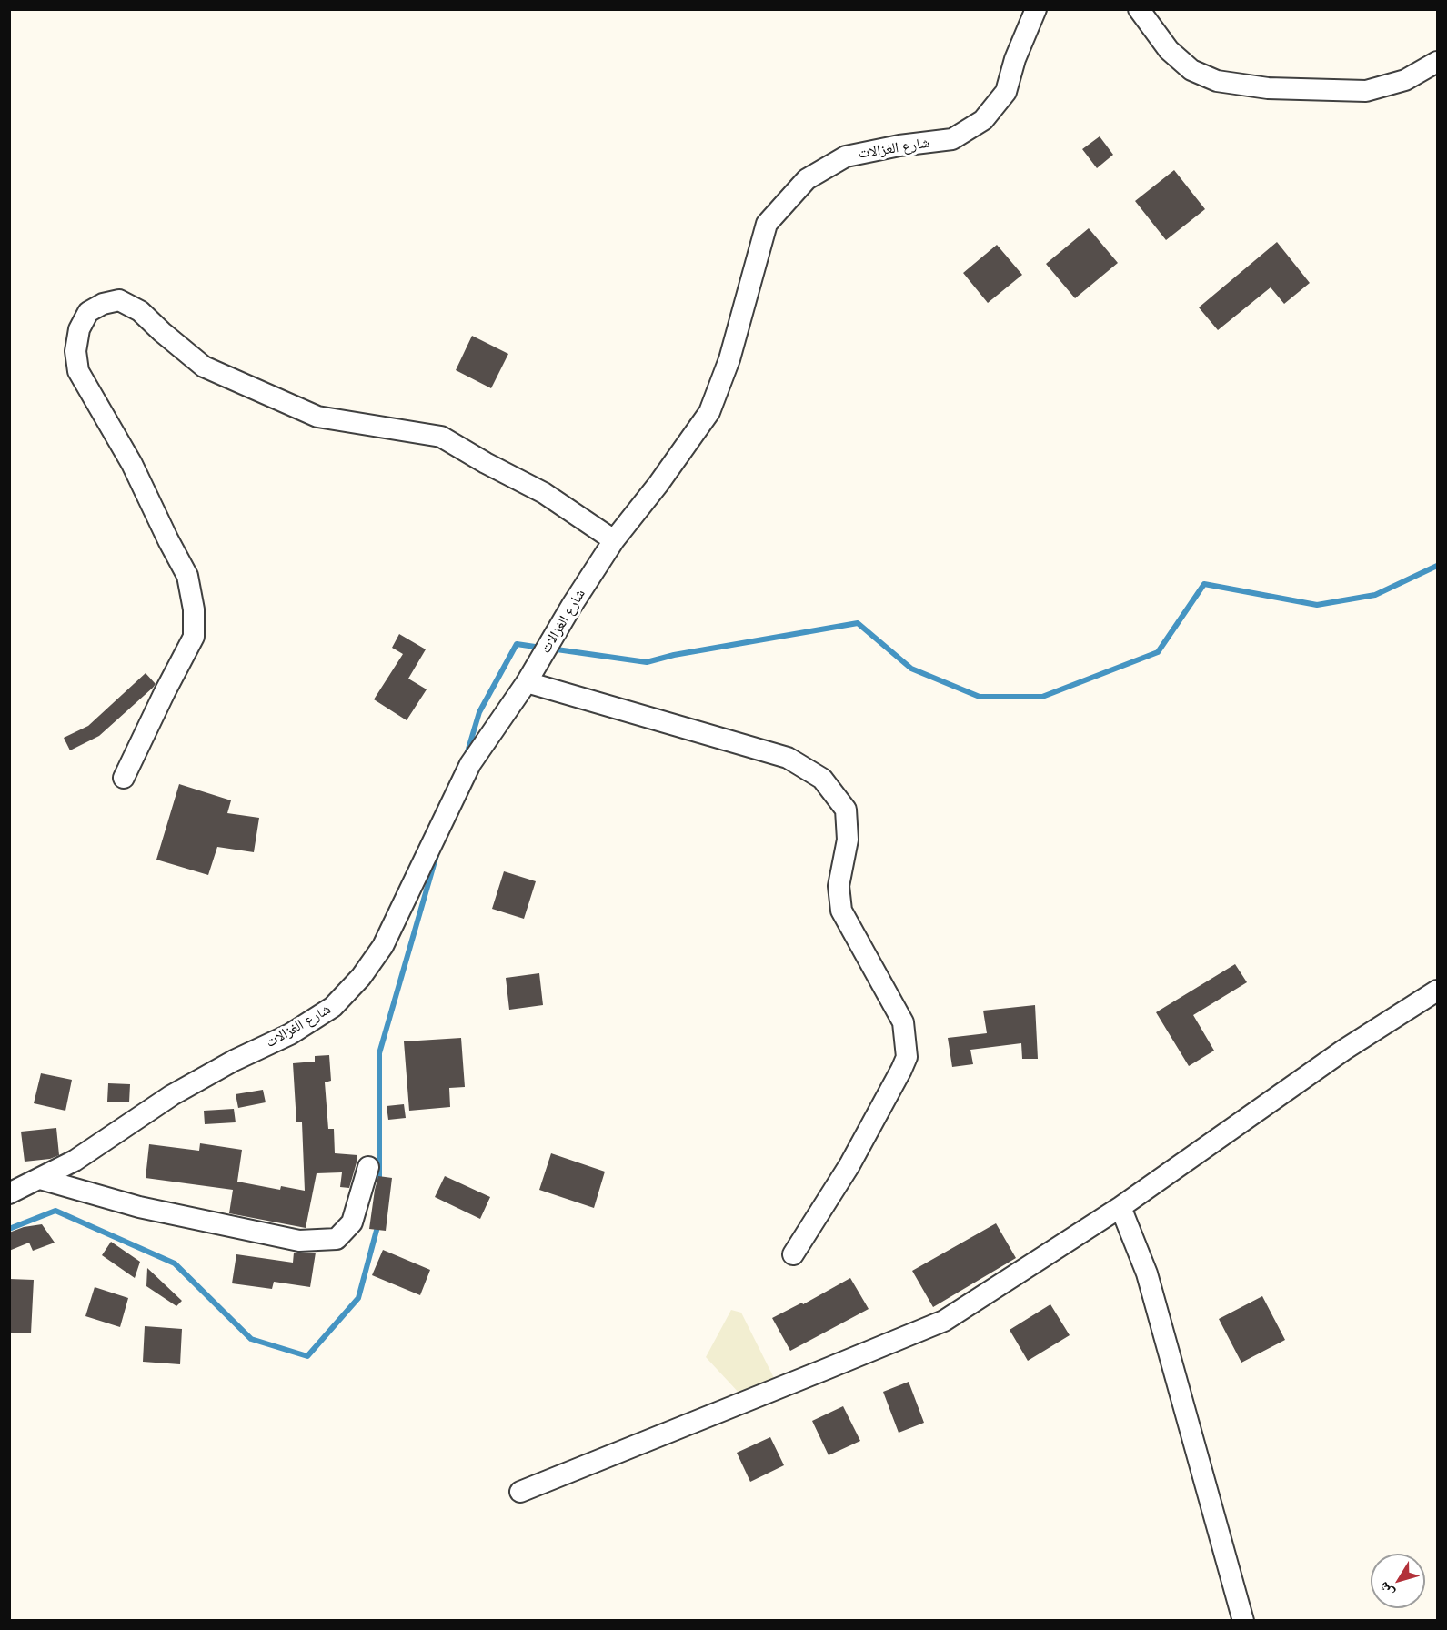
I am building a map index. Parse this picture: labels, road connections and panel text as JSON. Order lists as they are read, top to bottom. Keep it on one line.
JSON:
{"streets":{"street":["شارع الغزالات"]},"north":"bottom left"}
